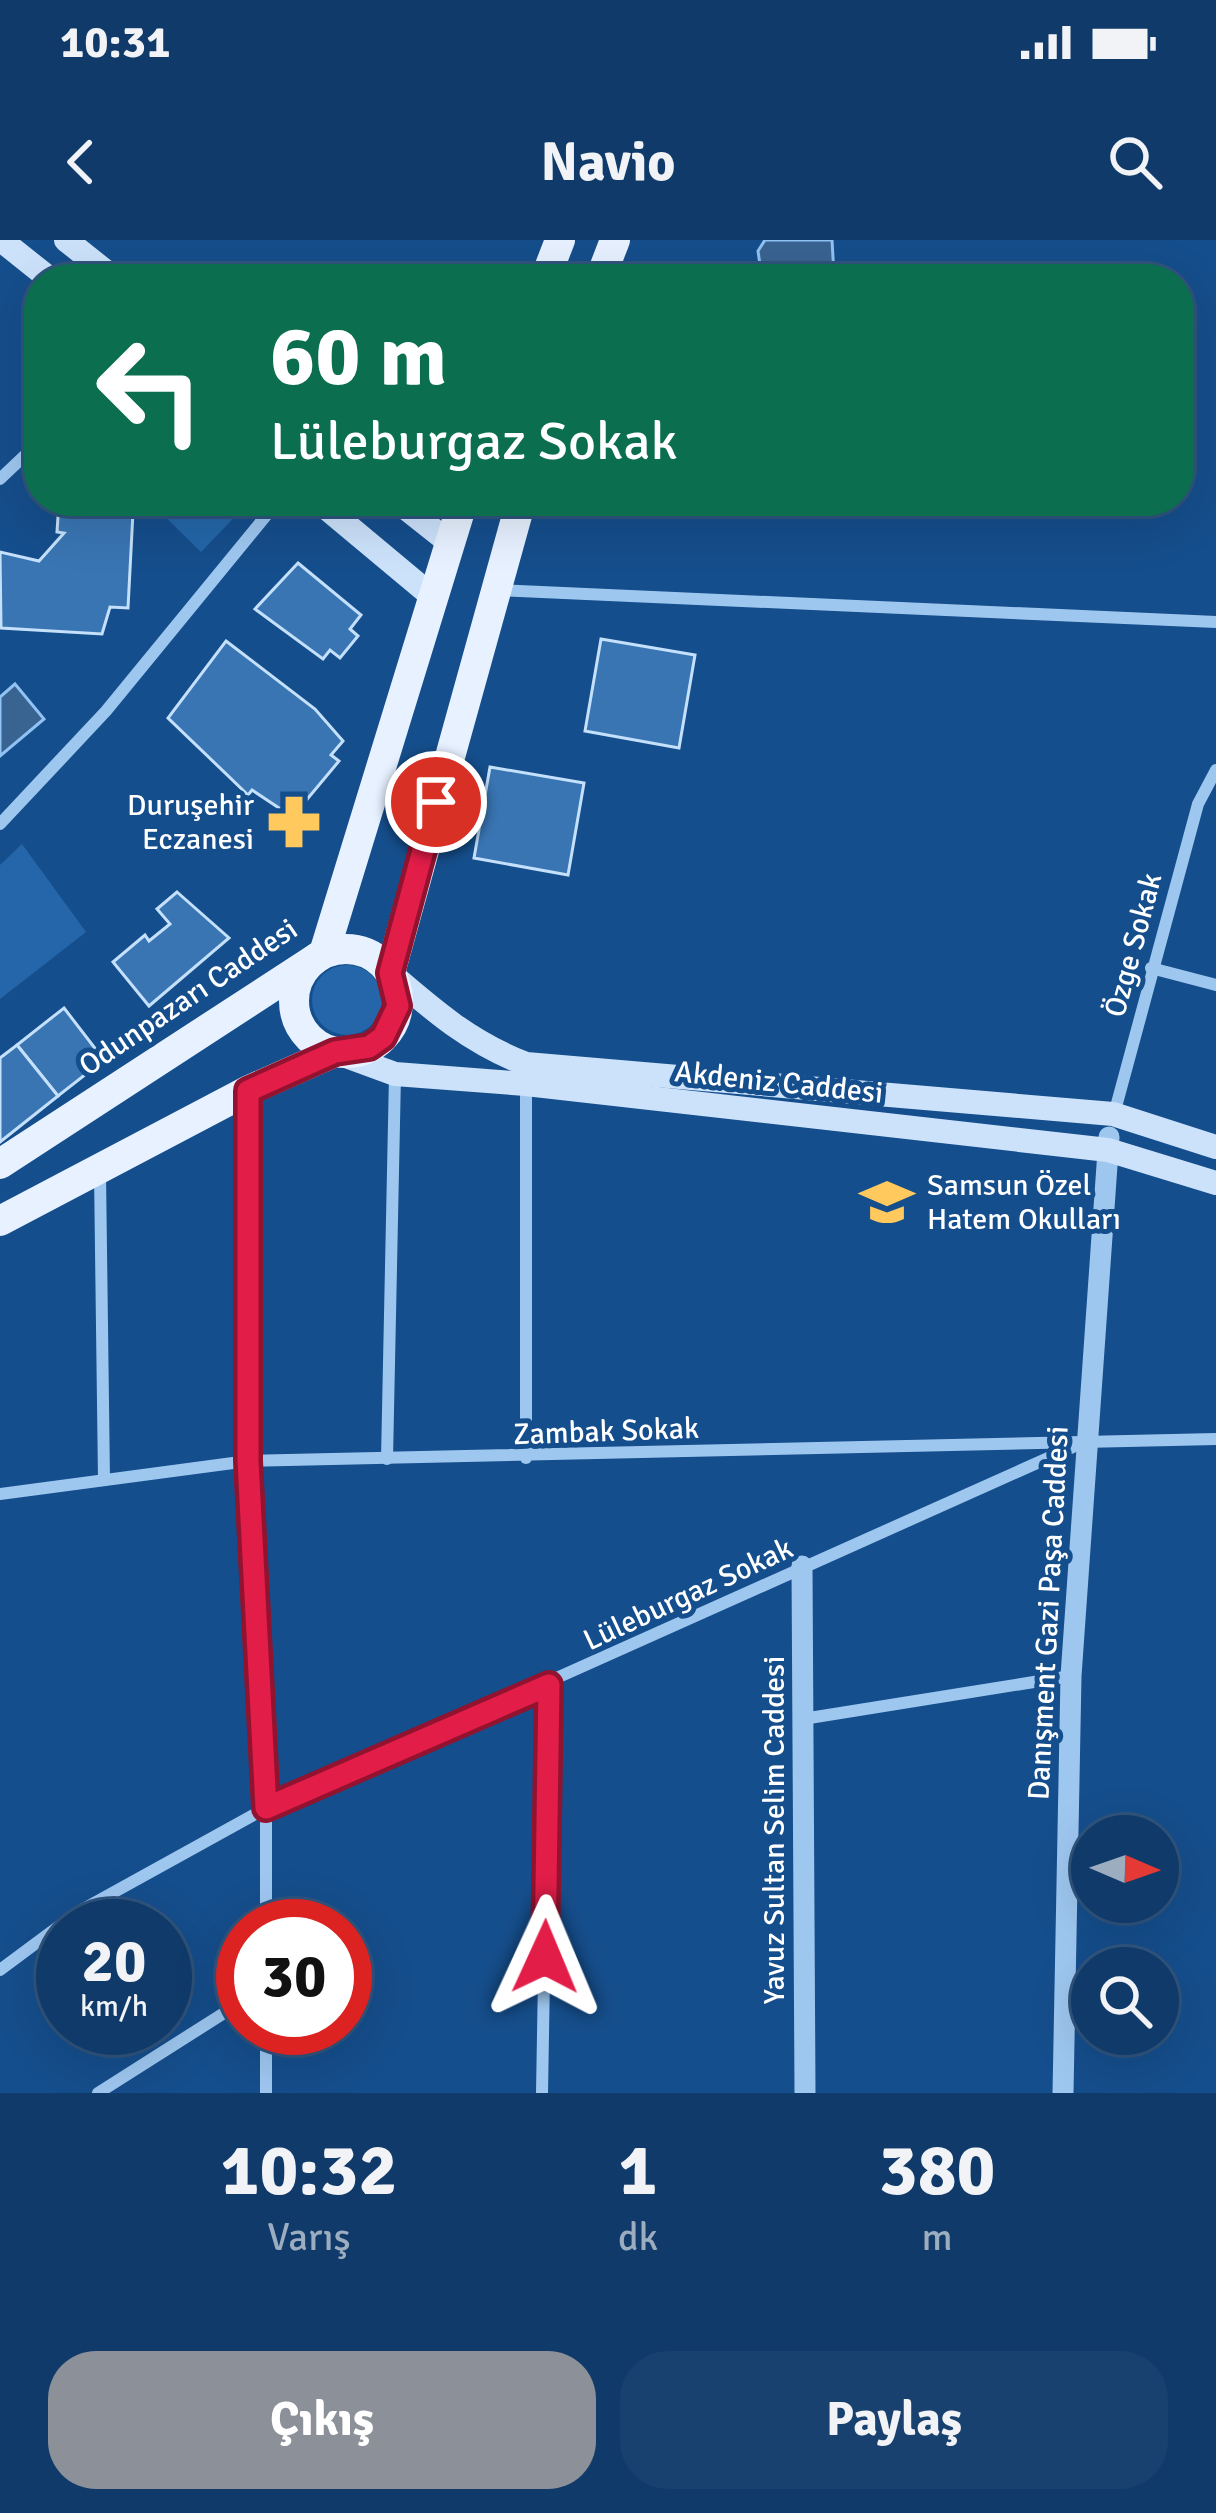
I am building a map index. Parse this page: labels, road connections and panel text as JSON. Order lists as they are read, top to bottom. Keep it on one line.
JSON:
{"streets":{"main road":["Odunpazarı Caddesi","Akdeniz Caddesi"],"street":["Özge Sokak","Zambak Sokak","Lüleburgaz Sokak","Danışment Gazi Paşa Caddesi","Yavuz Sultan Selim Caddesi"]},"crossings":[["Özge Sokak","Akdeniz Caddesi"],["Özge Sokak","Danışment Gazi Paşa Caddesi"],["Odunpazarı Caddesi","Akdeniz Caddesi"],["Akdeniz Caddesi","Danışment Gazi Paşa Caddesi"],["Zambak Sokak","Lüleburgaz Sokak"],["Zambak Sokak","Danışment Gazi Paşa Caddesi"],["Lüleburgaz Sokak","Danışment Gazi Paşa Caddesi"],["Lüleburgaz Sokak","Yavuz Sultan Selim Caddesi"]],"places":{"pharmacy":["Duruşehir Eczanesi"],"school or university":["Samsun Özel Hatem Okulları"]},"north":"right","page":{"status":"10:31","header":"Navio","turn":["60 m","Lüleburgaz Sokak"],"speed":"20 km/h","limit":"30","eta":["10:32","Varış","1","dk","380","m"],"buttons":["Çıkış","Paylaş"]}}
